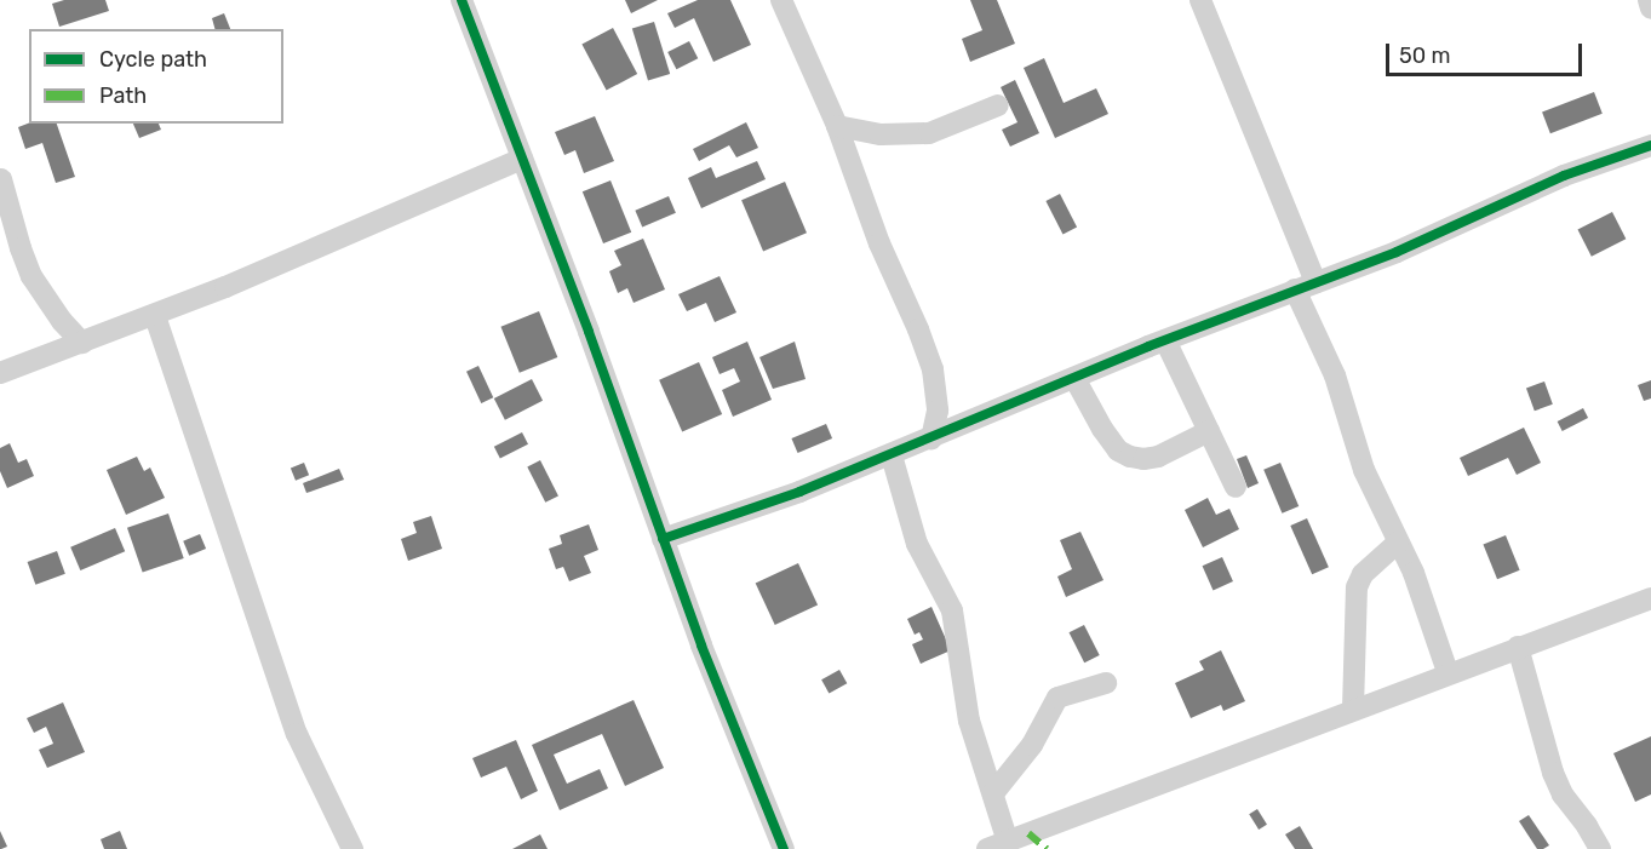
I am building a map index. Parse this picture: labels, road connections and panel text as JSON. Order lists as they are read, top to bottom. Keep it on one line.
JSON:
{"legend":["Cycle path","Path"],"scale_bar":"50 m"}
